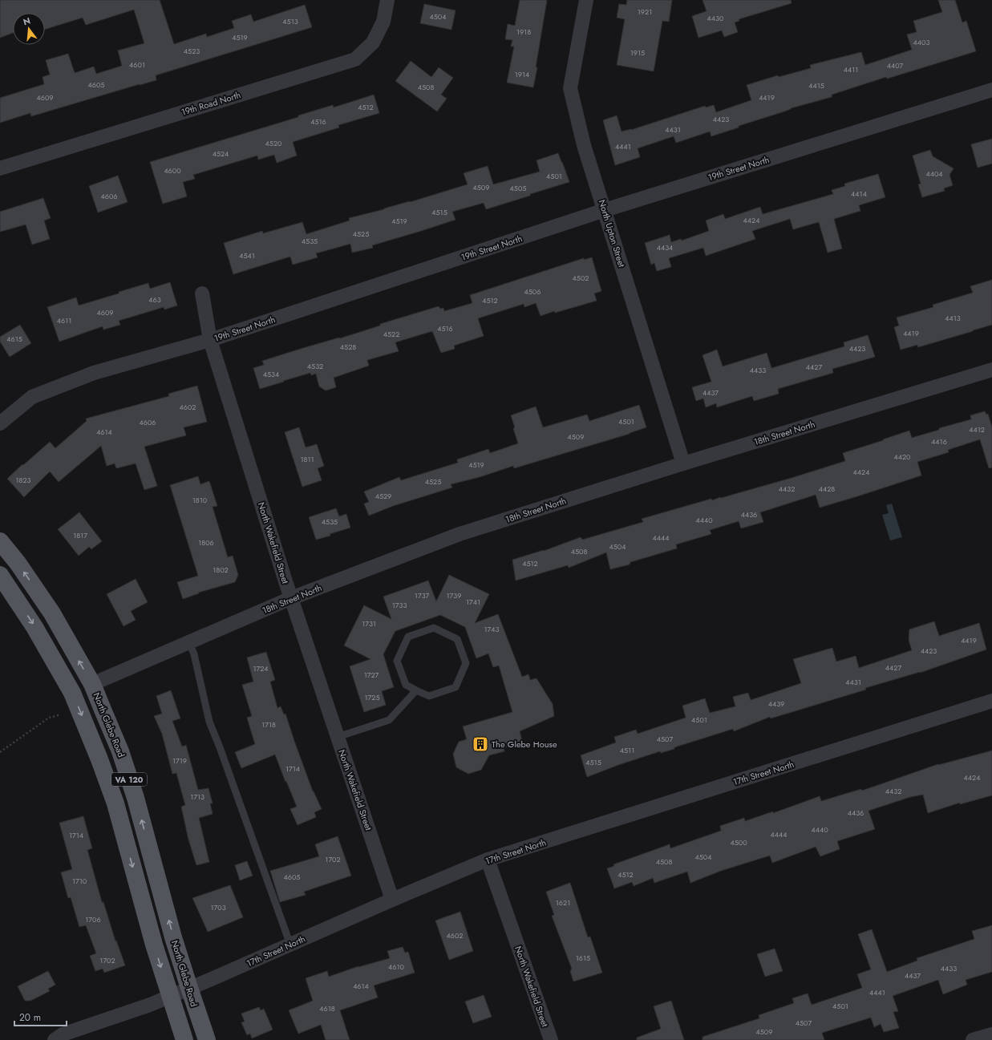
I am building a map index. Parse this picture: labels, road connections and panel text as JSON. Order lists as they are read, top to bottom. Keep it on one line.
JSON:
{"streets":{"main road":["North Glebe Road","VA 120"],"street":["19th Road North","19th Street North","North Upton Street","18th Street North","North Wakefield Street","17th Street North"]},"crossings":[["19th Street North","North Upton Street"],["19th Street North","North Wakefield Street"],["North Upton Street","18th Street North"],["18th Street North","North Wakefield Street"],["18th Street North","North Glebe Road"],["North Wakefield Street","17th Street North"],["North Glebe Road","17th Street North"],["17th Street North","VA 120"]],"places":{"building":["The Glebe House"]},"house_numbers":["1921","4504","4430","4513","1918","4519","4403","4523","1915","4601","4407","4411","1914","4605","4415","4508","4609","4419","4512","4423","4516","4431","4520","4441","4524","4600","4404","4501","4509","4505","4414","4606","4515","4424","4519","4525","4535","4434","4541","4502","4506","463","4512","4609","4413","4611","4516","4419","4522","4615","4528","4423","4532","4427","4433","4534","4437","4602","4501","4606","4412","4614","4509","4416","4420","1811","4519","4424","1823","4525","4432","4428","4529","1810","4436","4440","4535","1817","4444","1806","4504","4508","4512","1802","1737","1739","1741","1733","1731","1743","4419","4423","4427","1724","1727","4431","1725","4439","4501","1718","4507","4511","1719","4515","1714","4424","4432","1713","4436","4440","4444","1714","4500","4504","1702","4508","4512","4605","1710","1621","1703","1706","4602","1615","1702","4610","4433","4437","4614","4441","4501","4618","4507","4509"],"scale_bar":"20 m","north":"top"}
